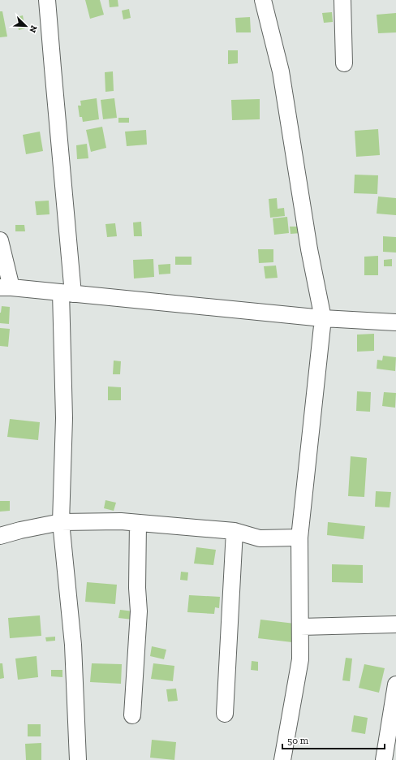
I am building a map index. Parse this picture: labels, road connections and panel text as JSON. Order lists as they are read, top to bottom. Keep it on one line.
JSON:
{"scale_bar":"50 m","north":"bottom right"}
